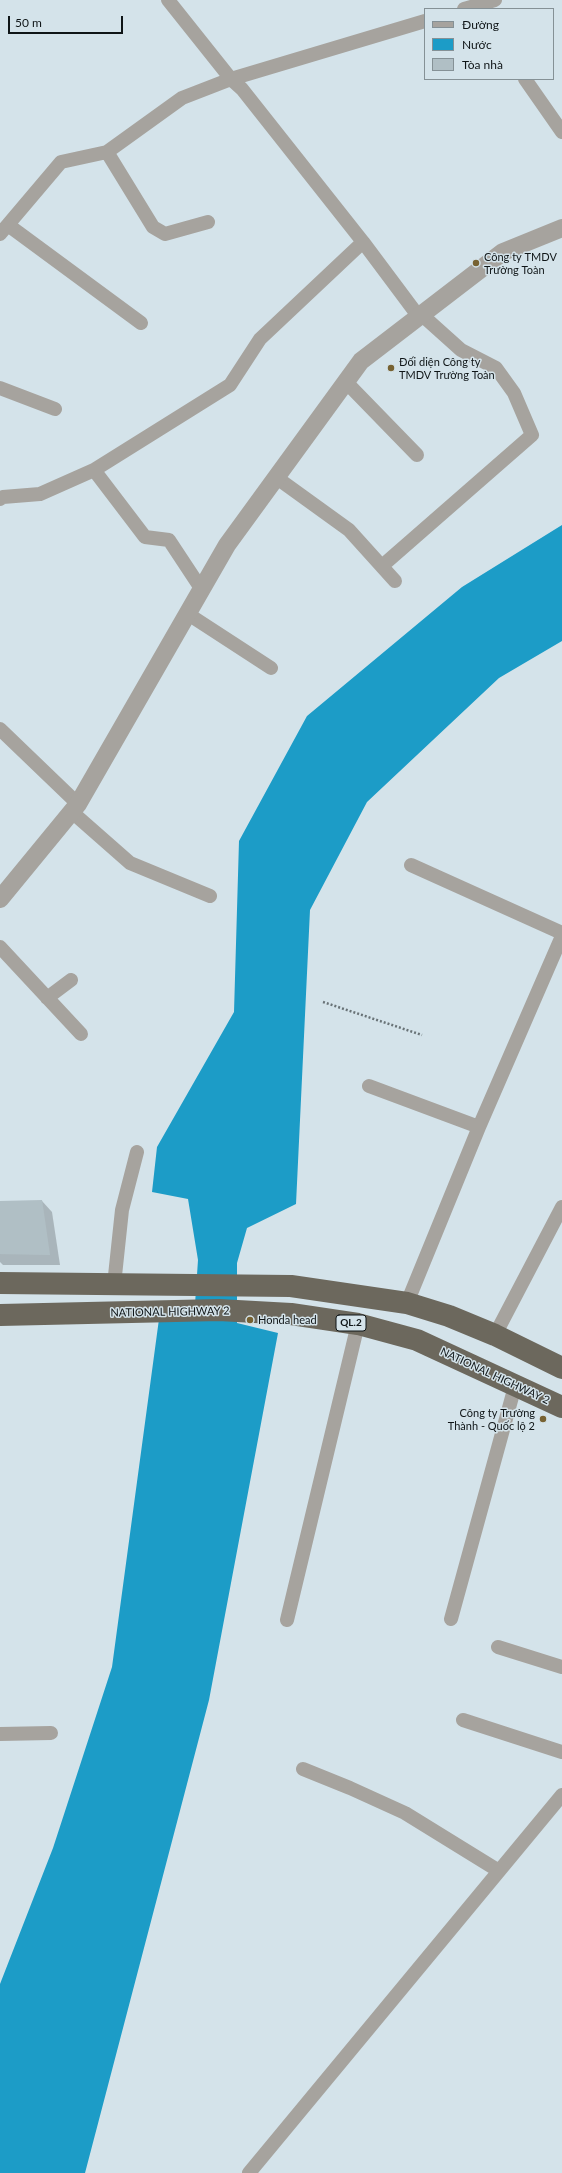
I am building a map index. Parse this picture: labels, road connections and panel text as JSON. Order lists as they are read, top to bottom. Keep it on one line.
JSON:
{"streets":{"highway":["NATIONAL HIGHWAY 2","QL.2"]},"places":["Công ty TMDV Trường Toàn","Đối diện Công ty TMDV Trường Toàn","Honda head","Công ty Trường Thành - Quốc lộ 2"],"legend":["Đường","Nước","Tòa nhà"],"scale_bar":"50 m"}
